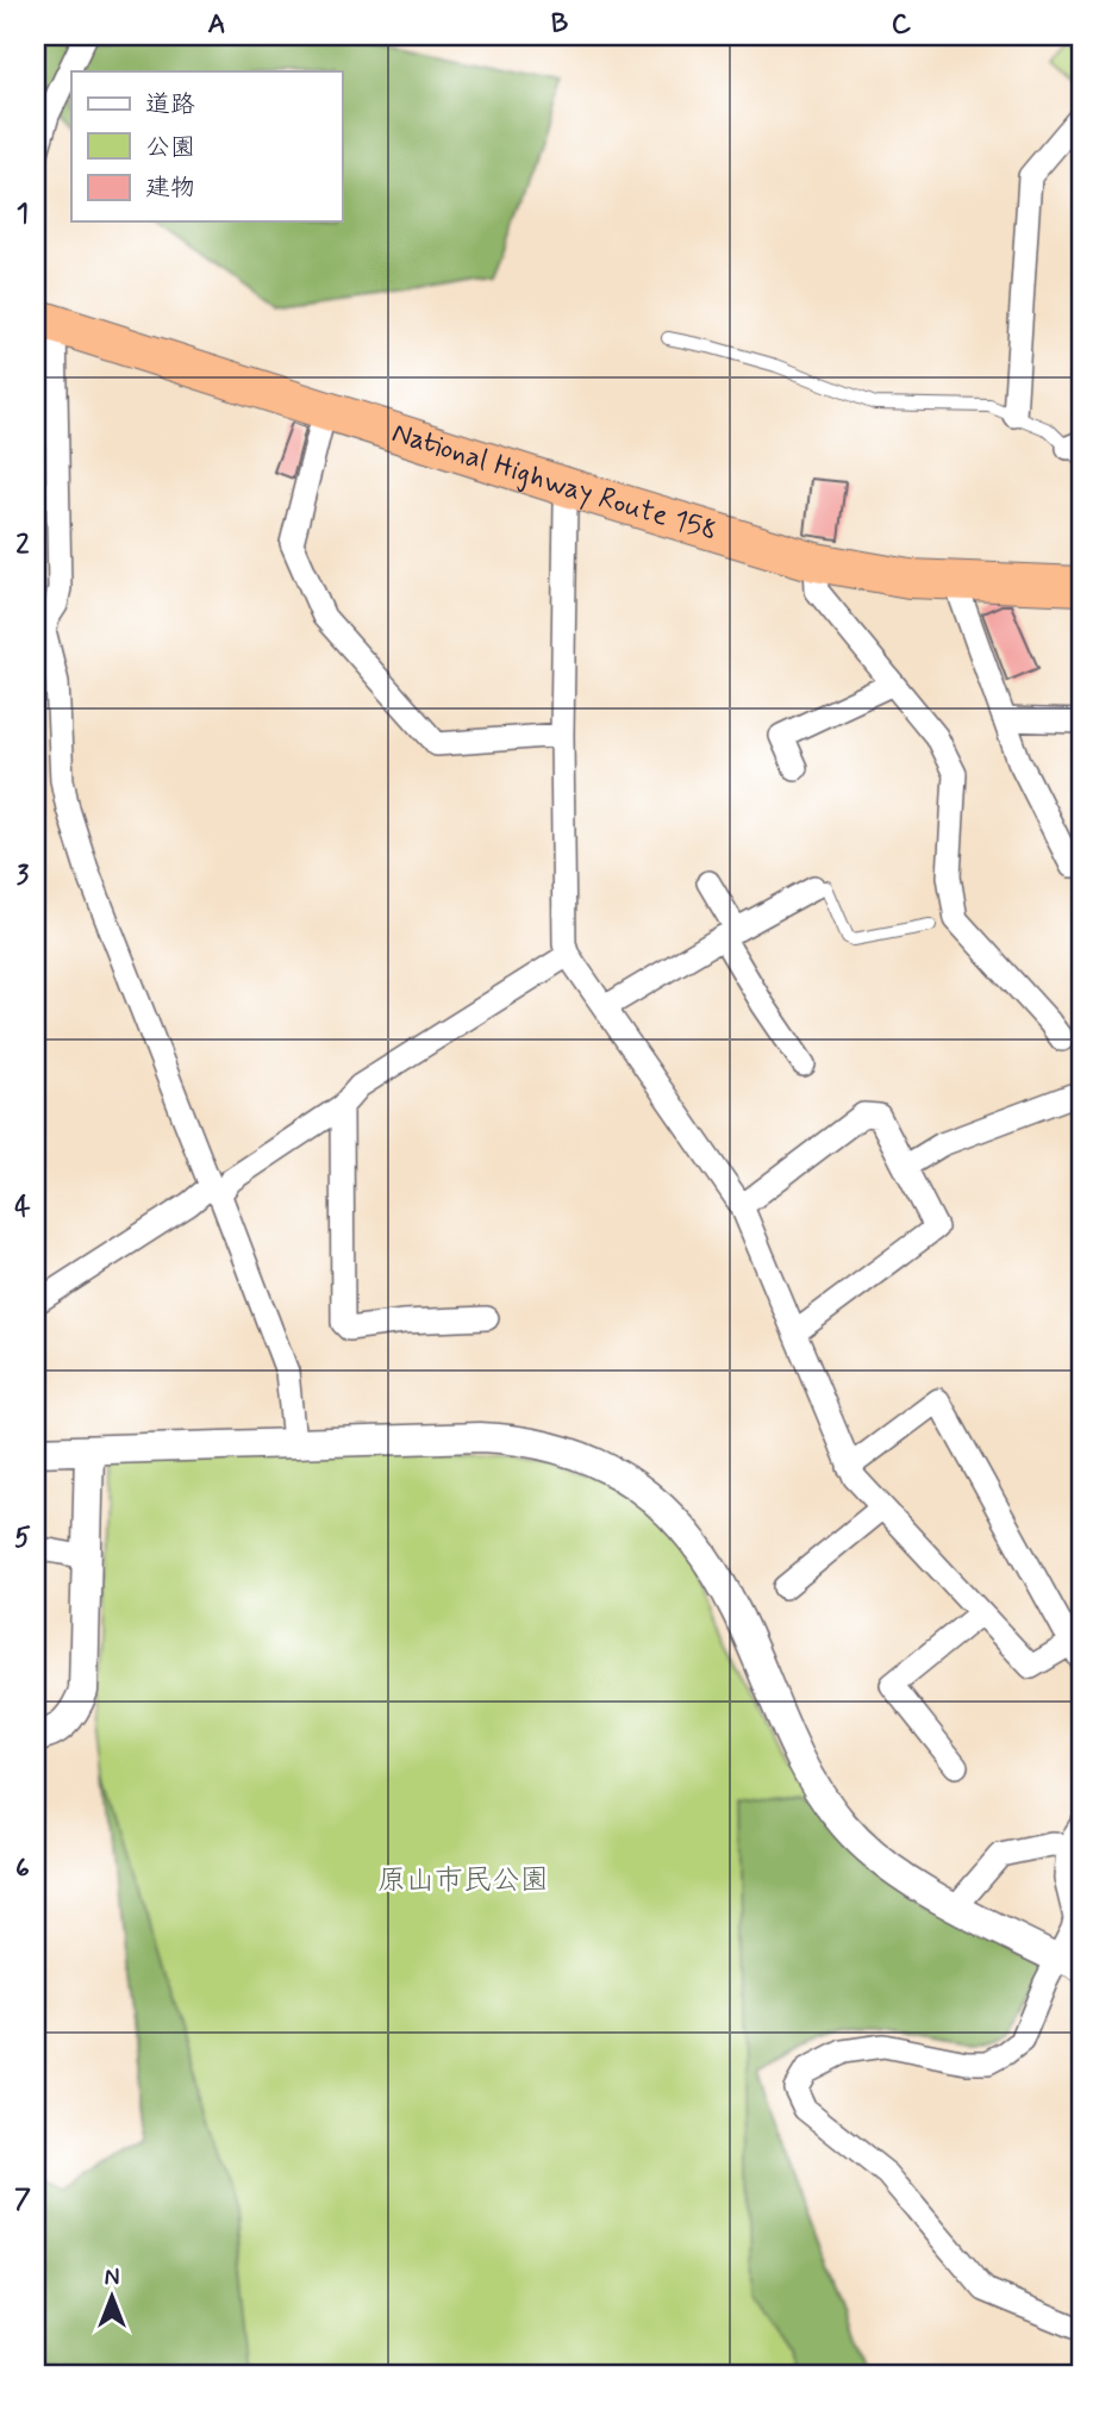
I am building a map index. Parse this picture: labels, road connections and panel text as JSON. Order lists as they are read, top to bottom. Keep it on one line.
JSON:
{"streets":{"highway":["National Highway Route 158"]},"parks":["原山市民公園"],"legend":["道路","公園","建物"],"north":"top","grid":{"columns":["A","B","C"],"rows":["1","2","3","4","5","6","7"]}}
